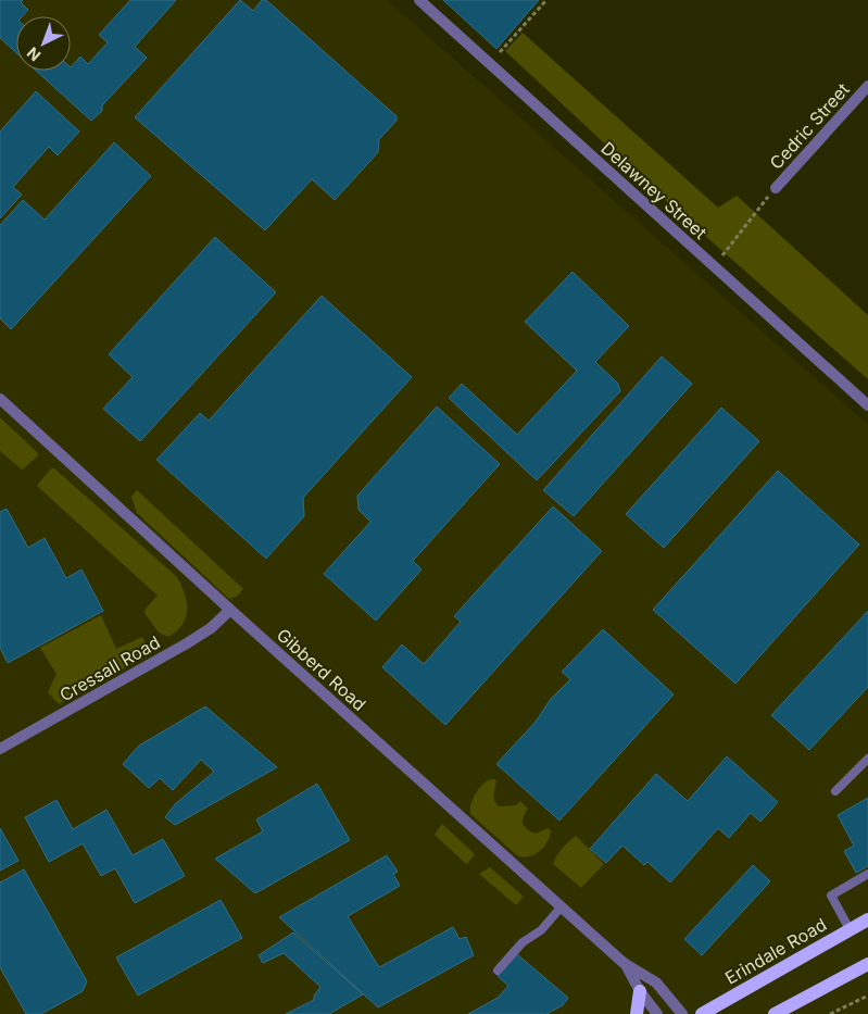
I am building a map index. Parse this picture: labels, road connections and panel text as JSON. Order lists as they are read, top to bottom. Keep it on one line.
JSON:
{"streets":{"main road":["Erindale Road"],"street":["Cedric Street","Delawney Street","Cressall Road","Gibberd Road"]},"crossings":[["Cressall Road","Gibberd Road"]],"north":"bottom left"}
